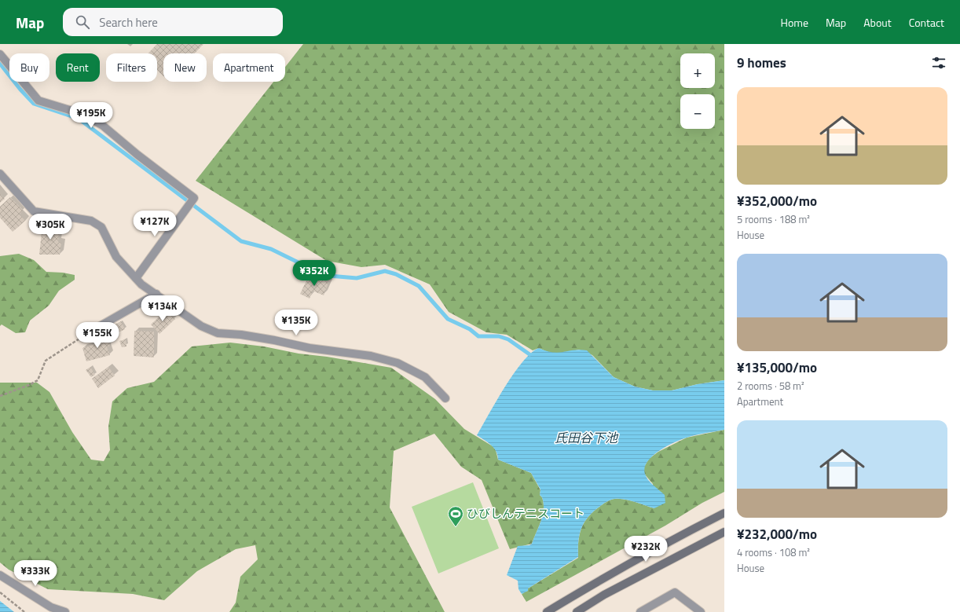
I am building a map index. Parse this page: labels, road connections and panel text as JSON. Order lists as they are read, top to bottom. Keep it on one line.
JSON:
{"water":["氏田谷下池"],"places":{"sports":["ひびしんテニスコート"]},"page":{"header":"Map","search":"Search here","nav":["Home","Map","About","Contact"],"heading":"9 homes","map_buttons":["+","−"],"chip":["Buy","Rent","Filters","New","Apartment"],"list":[{"name":"¥352,000/mo","note":"5 rooms · 188 m² · House"},{"name":"¥135,000/mo","note":"2 rooms · 58 m² · Apartment"},{"name":"¥232,000/mo","note":"4 rooms · 108 m² · House"}],"price":["¥195K","¥127K","¥305K","¥352K","¥134K","¥135K","¥155K","¥232K","¥333K"]}}
